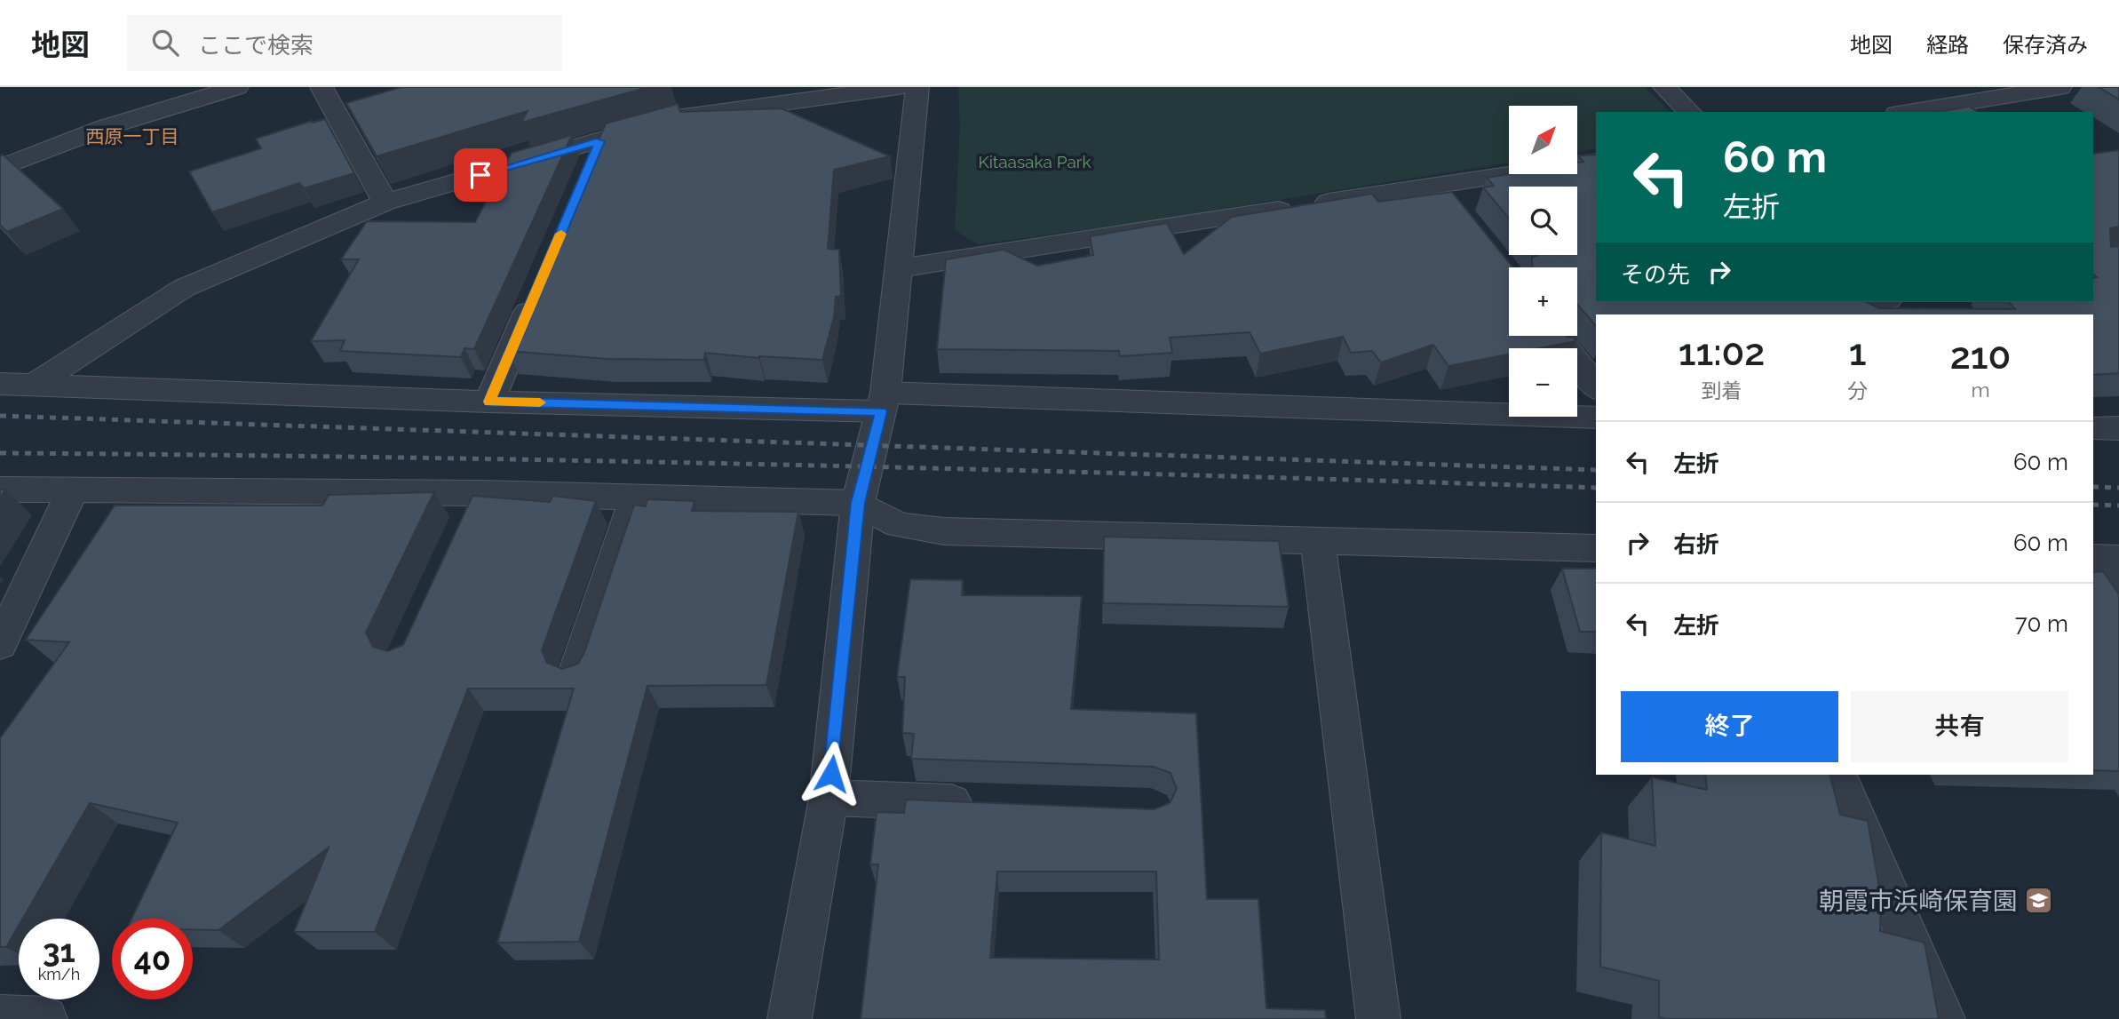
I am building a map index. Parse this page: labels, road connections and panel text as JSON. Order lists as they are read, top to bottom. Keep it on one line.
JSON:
{"districts":["西原一丁目"],"parks":["Kitaasaka Park"],"places":{"school or university":["朝霞市浜崎保育園"]},"north":"top right","page":{"header":"地図","search":"ここで検索","nav":["地図","経路","保存済み"],"map_buttons":["+","−"],"turn":["60 m","左折"],"then":"その先","eta":["11:02","到着","1","分","210","m"],"list":[{"name":"左折","value":"60 m"},{"name":"右折","value":"60 m"},{"name":"左折","value":"70 m"}],"buttons":["終了","共有"],"speed":"31 km/h","limit":"40"}}
